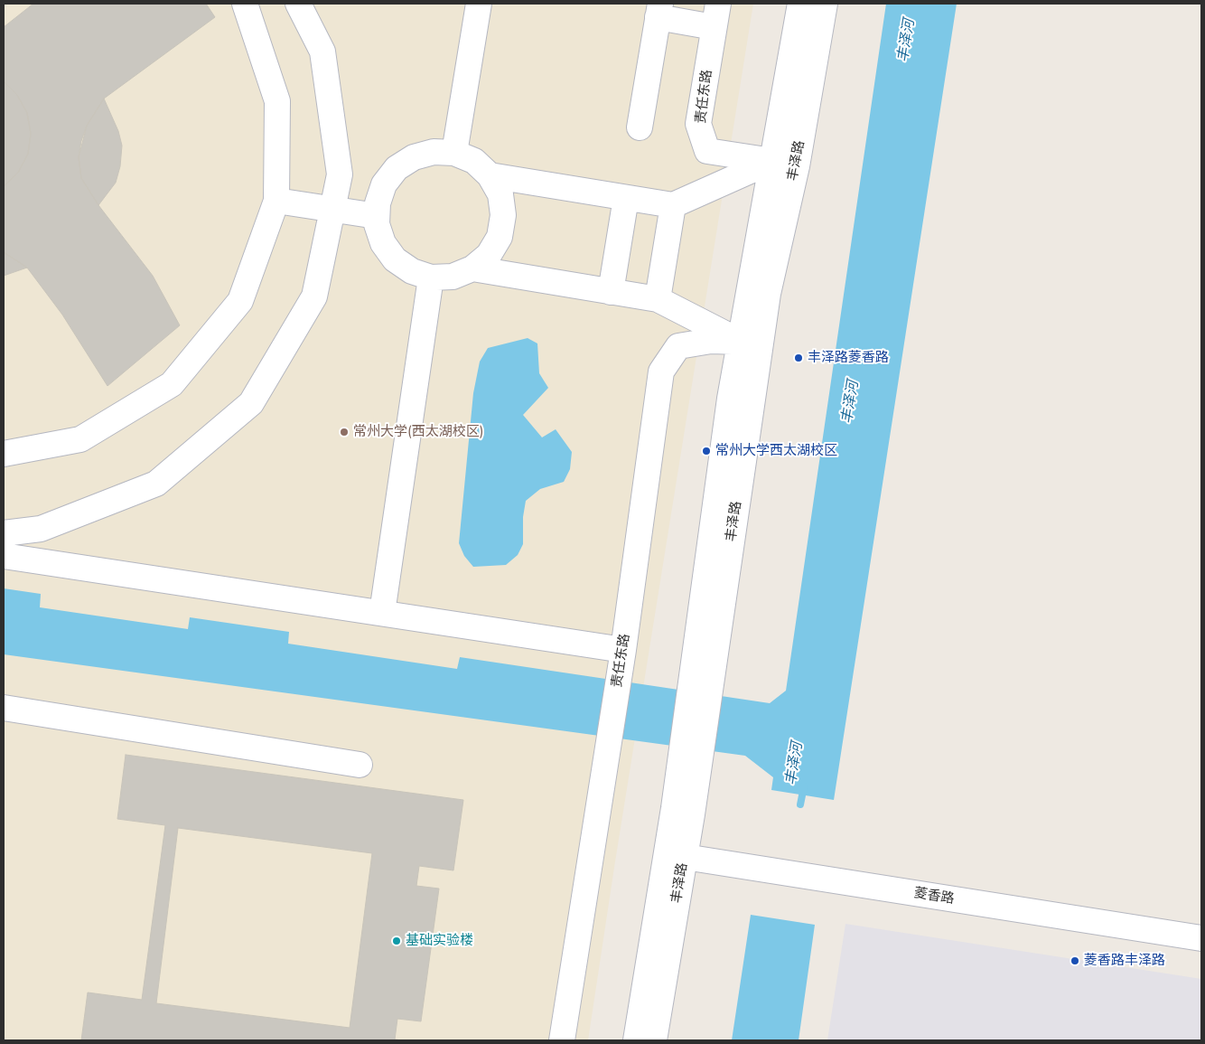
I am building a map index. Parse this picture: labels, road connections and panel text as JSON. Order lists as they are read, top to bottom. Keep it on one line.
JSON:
{"streets":{"street":["责任东路","丰泽路","菱香路"]},"crossings":[["责任东路","丰泽路"],["丰泽路","菱香路"]],"water":["丰泽河"],"places":["丰泽路菱香路","常州大学(西太湖校区)","常州大学西太湖校区","基础实验楼","菱香路丰泽路"]}
